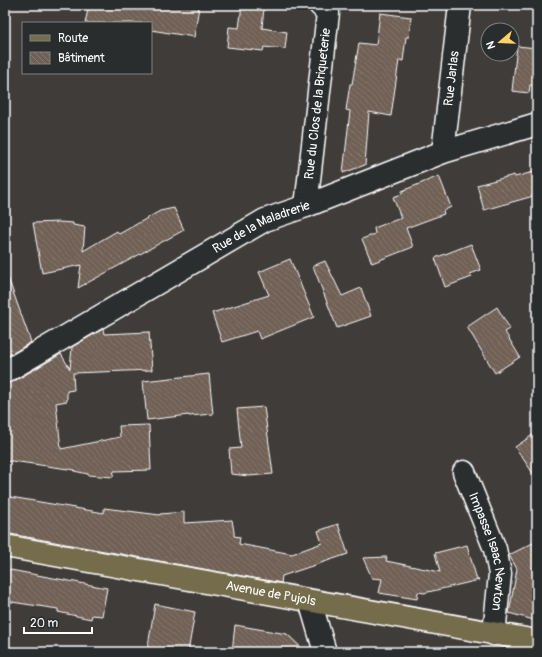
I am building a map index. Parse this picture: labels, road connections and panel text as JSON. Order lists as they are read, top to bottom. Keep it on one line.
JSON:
{"streets":{"main road":["Avenue de Pujols"],"street":["Rue Jarlas","Rue du Clos de la Briqueterie","Rue de la Maladrerie","Impasse Isaac Newton"]},"crossings":[["Rue Jarlas","Rue de la Maladrerie"],["Rue du Clos de la Briqueterie","Rue de la Maladrerie"],["Impasse Isaac Newton","Avenue de Pujols"]],"legend":["Route","Bâtiment"],"scale_bar":"20 m","north":"left"}
